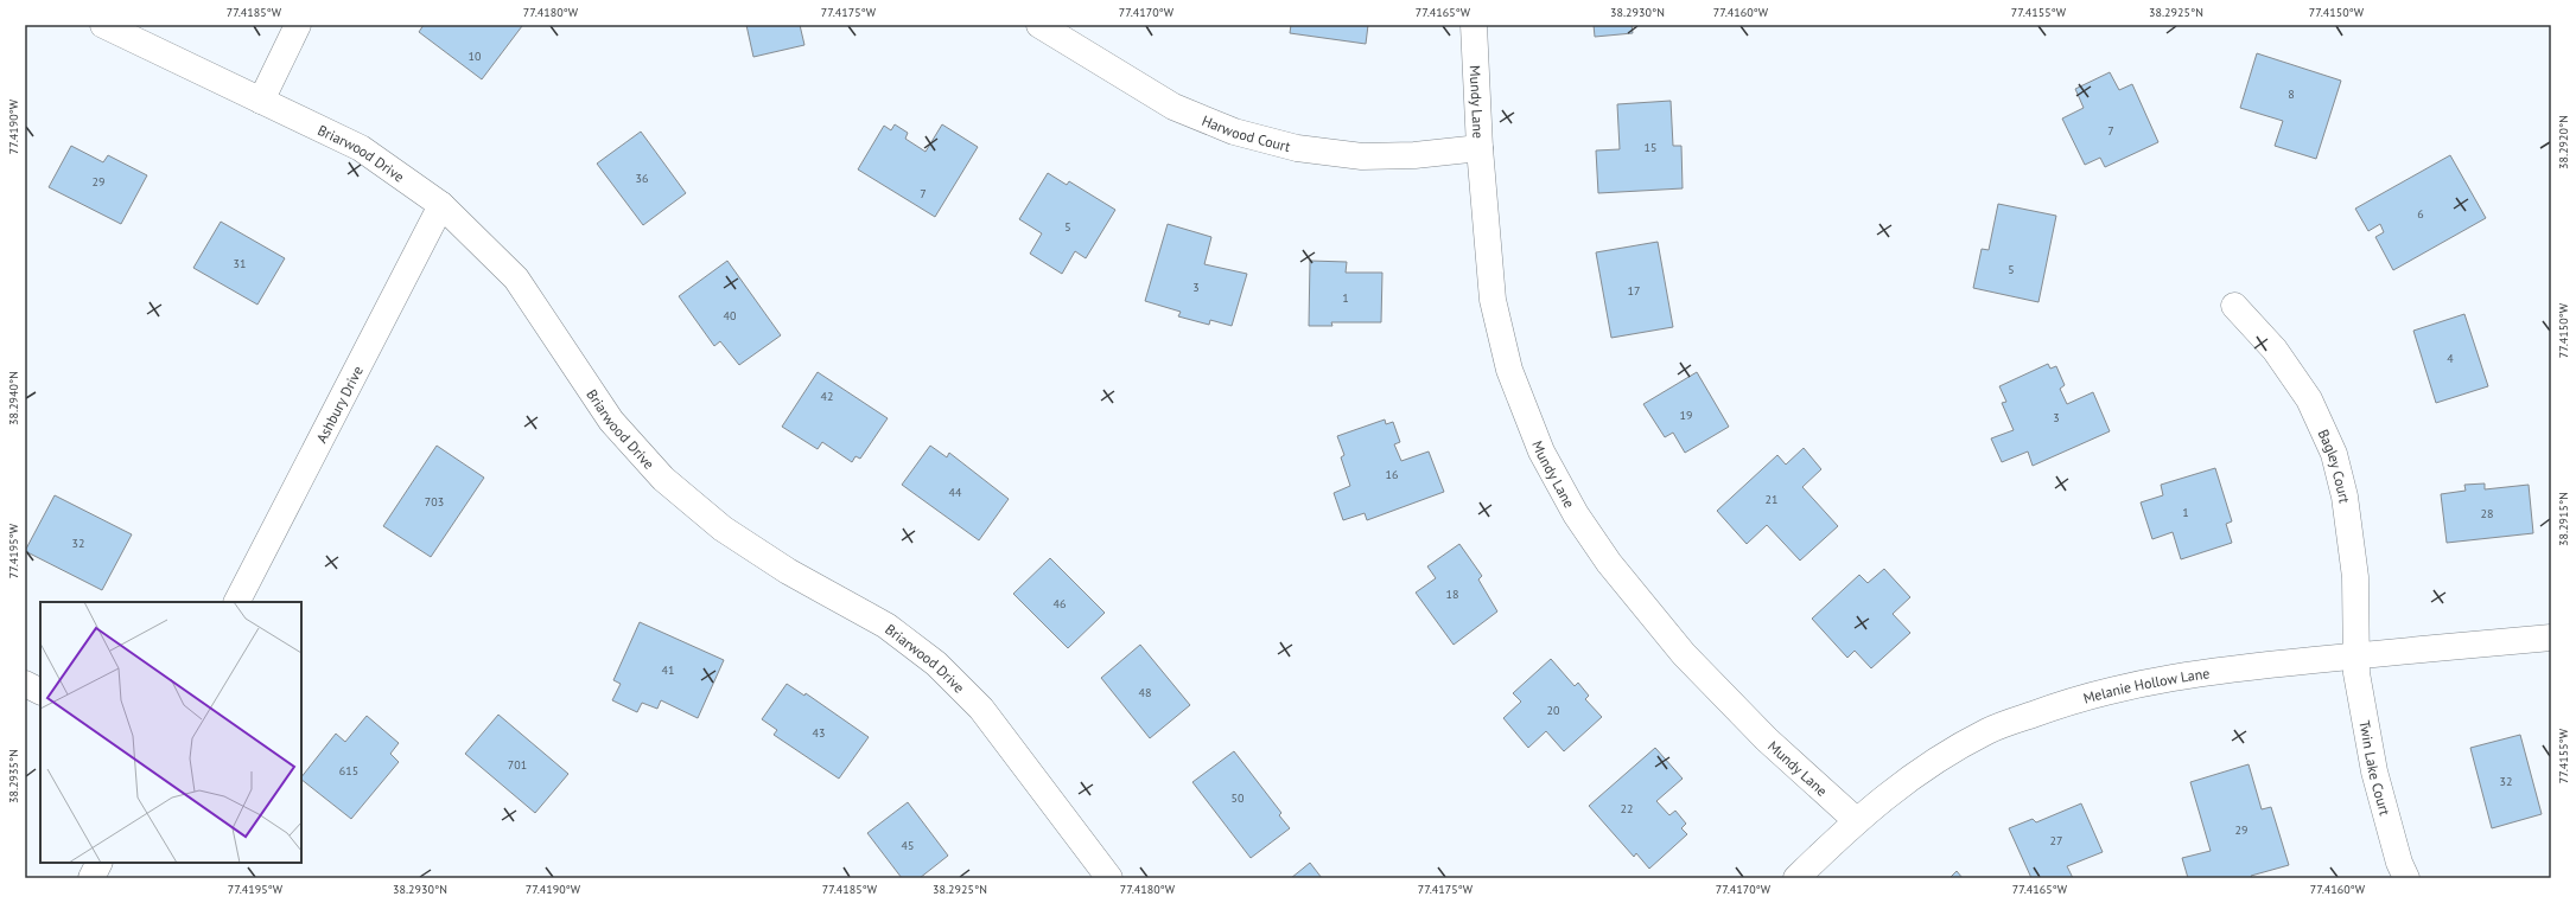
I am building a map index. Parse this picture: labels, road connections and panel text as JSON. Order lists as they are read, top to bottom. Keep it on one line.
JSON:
{"streets":{"street":["Mundy Lane","Harwood Court","Briarwood Drive","Ashbury Drive","Bagley Court","Melanie Hollow Lane","Twin Lake Court"]},"crossings":[["Mundy Lane","Harwood Court"],["Mundy Lane","Melanie Hollow Lane"],["Briarwood Drive","Ashbury Drive"],["Bagley Court","Melanie Hollow Lane"],["Bagley Court","Twin Lake Court"],["Melanie Hollow Lane","Twin Lake Court"]],"house_numbers":["10","8","7","15","36","29","7","6","5","31","5","3","17","1","40","4","42","19","3","16","44","21","703","1","28","32","18","46","41","48","20","43","701","615","32","50","22","29","27","45"],"coordinates":["77.4185°W","77.4180°W","77.4175°W","77.4170°W","77.4165°W","38.2930°N","77.4160°W","77.4155°W","38.2925°N","77.4150°W","77.4190°W","38.2920°N","38.2940°N","38.2915°N","77.4195°W","38.2935°N"]}
